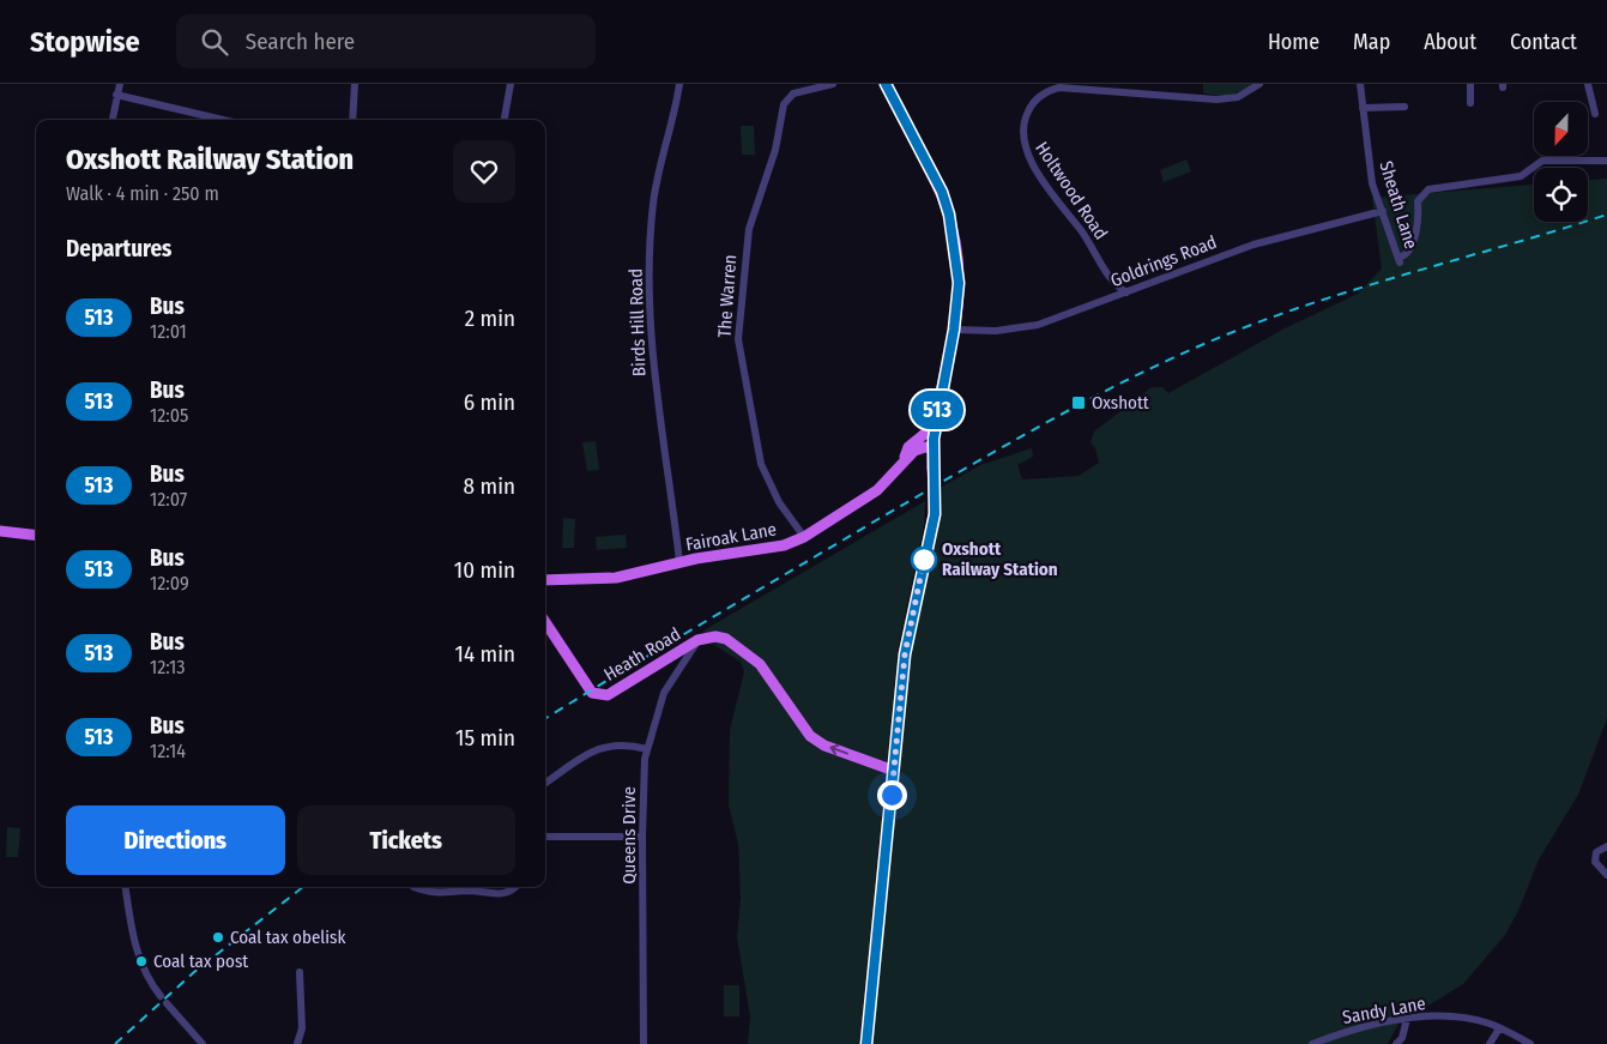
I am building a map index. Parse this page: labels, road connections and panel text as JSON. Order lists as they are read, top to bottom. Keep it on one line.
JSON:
{"streets":{"main road":["Fairoak Lane","Heath Road"],"street":["Holtwood Road","Sheath Lane","Goldrings Road","The Warren","Birds Hill Road","Queens Drive","Sandy Lane"]},"crossings":[["Holtwood Road","Goldrings Road"],["Sheath Lane","Goldrings Road"],["The Warren","Fairoak Lane"],["Birds Hill Road","Fairoak Lane"],["Heath Road","Queens Drive"]],"one_way":["Heath Road"],"places":{"transit":["Oxshott"],"other":["Oxshott Railway Station","Coal tax obelisk","Coal tax post"]},"lines":["bus line 513"],"north":"bottom","page":{"header":"Stopwise","search":"Search here","nav":["Home","Map","About","Contact"],"on_map":"513","heading":[["Oxshott Railway Station","Walk · 4 min · 250 m"],"Departures"],"list":[{"mark":"513","name":"Bus","note":"12:01","value":"2 min"},{"mark":"513","name":"Bus","note":"12:05","value":"6 min"},{"mark":"513","name":"Bus","note":"12:07","value":"8 min"},{"mark":"513","name":"Bus","note":"12:09","value":"10 min"},{"mark":"513","name":"Bus","note":"12:13","value":"14 min"},{"mark":"513","name":"Bus","note":"12:14","value":"15 min"}],"buttons":["Directions","Tickets"]}}
